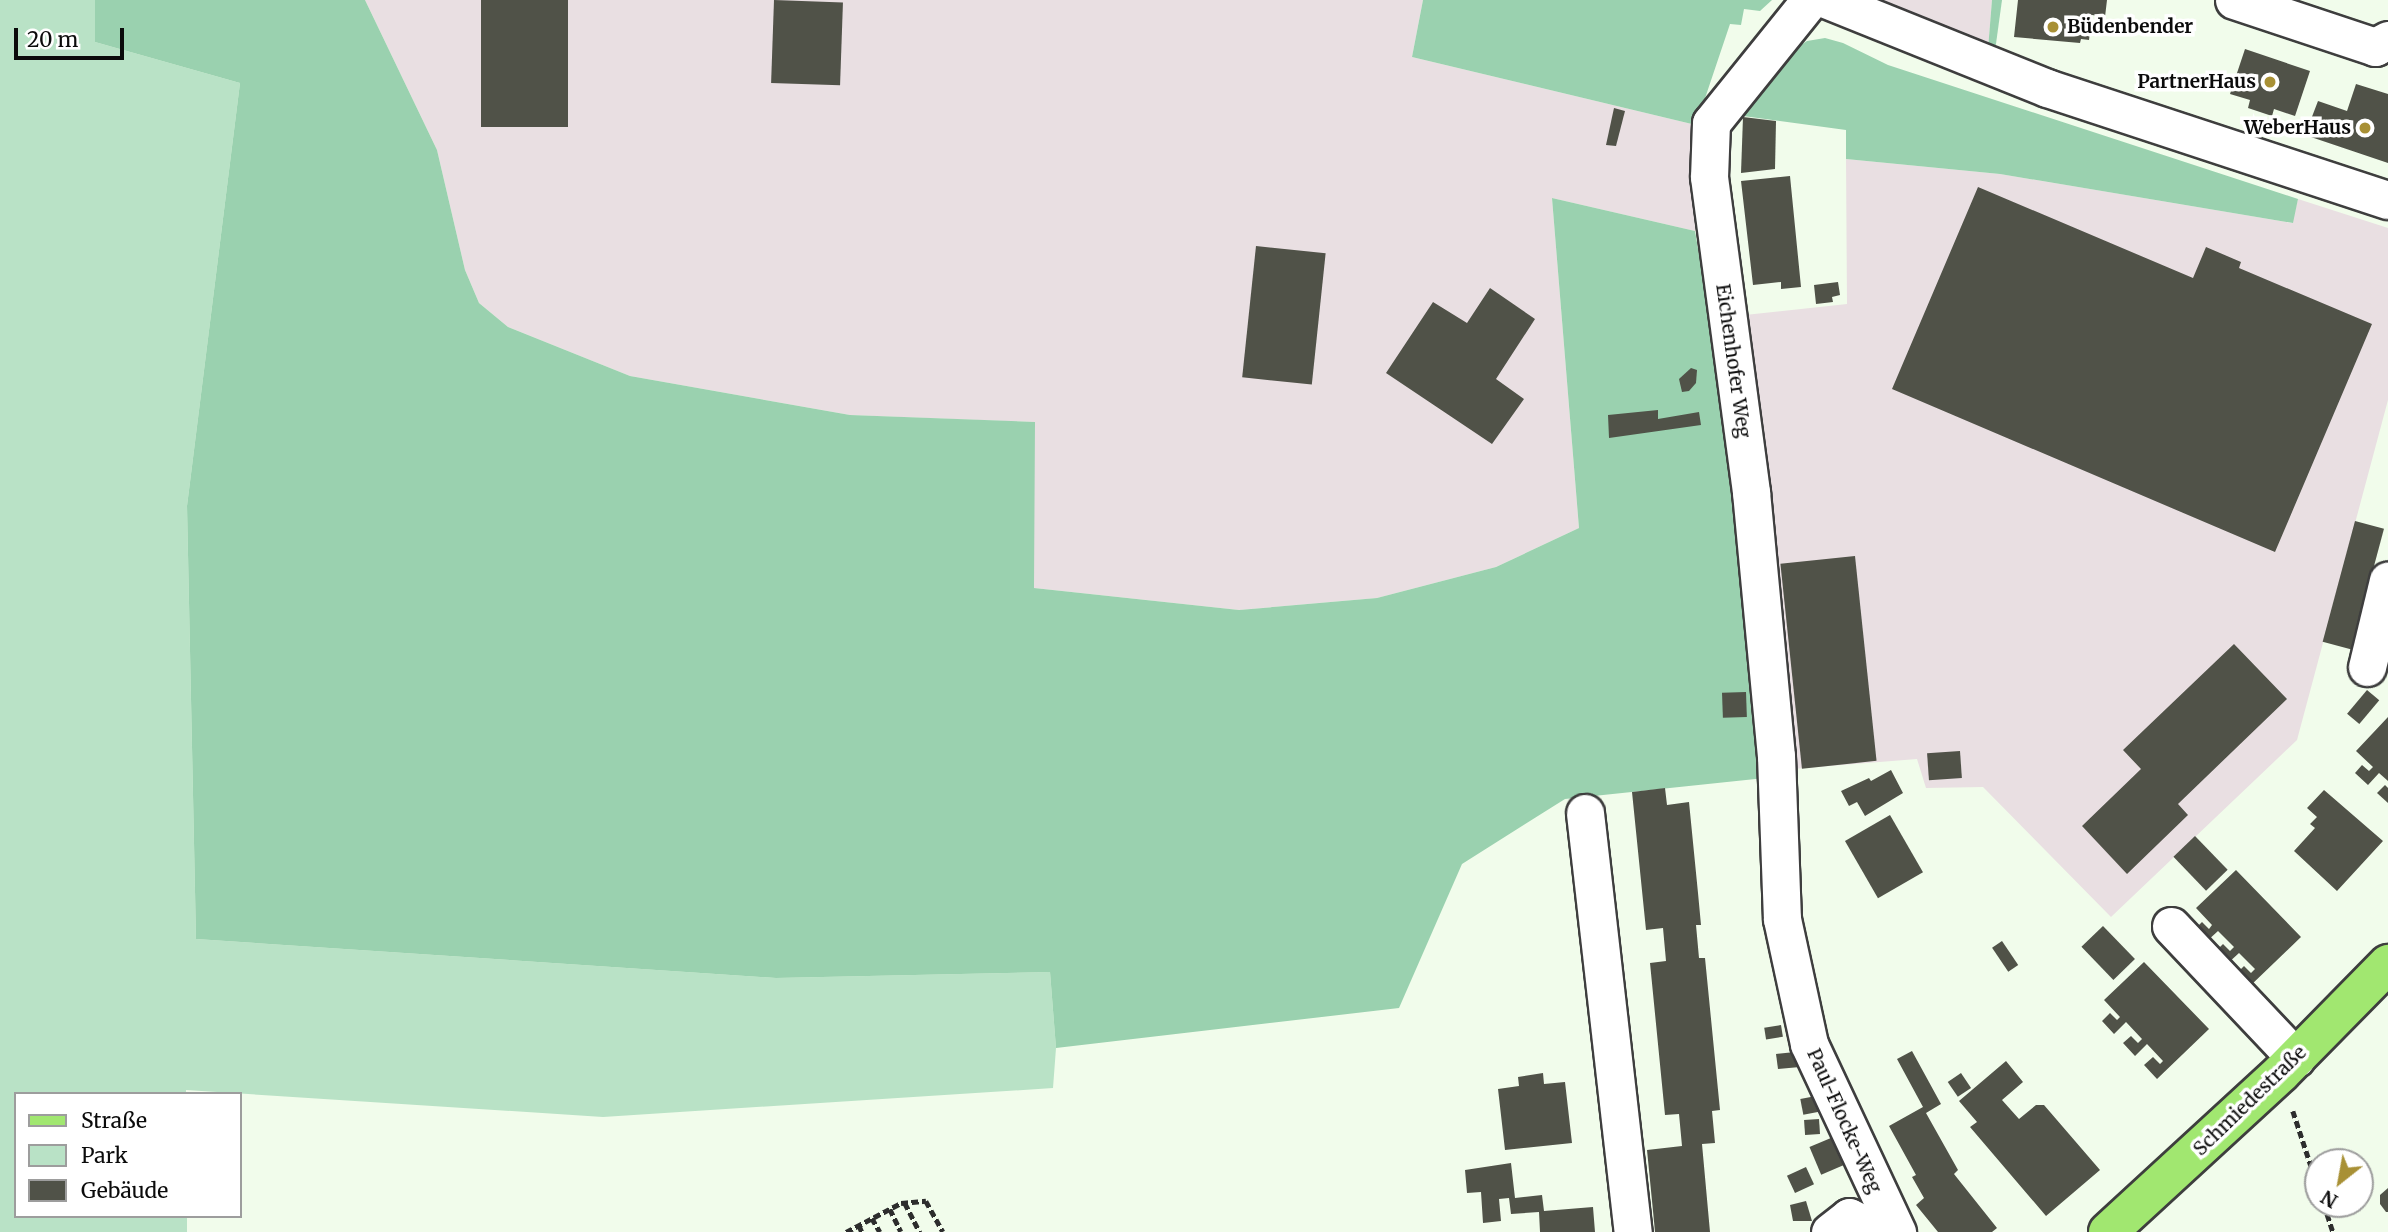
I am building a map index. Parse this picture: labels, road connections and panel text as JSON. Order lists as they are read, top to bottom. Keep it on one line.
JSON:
{"streets":{"main road":["Schmiedestraße"],"street":["Eichenhofer Weg","Paul-Flocke-Weg"]},"crossings":[["Eichenhofer Weg","Paul-Flocke-Weg"]],"places":["Büdenbender","PartnerHaus","WeberHaus"],"legend":["Straße","Park","Gebäude"],"scale_bar":"20 m","north":"bottom left"}
